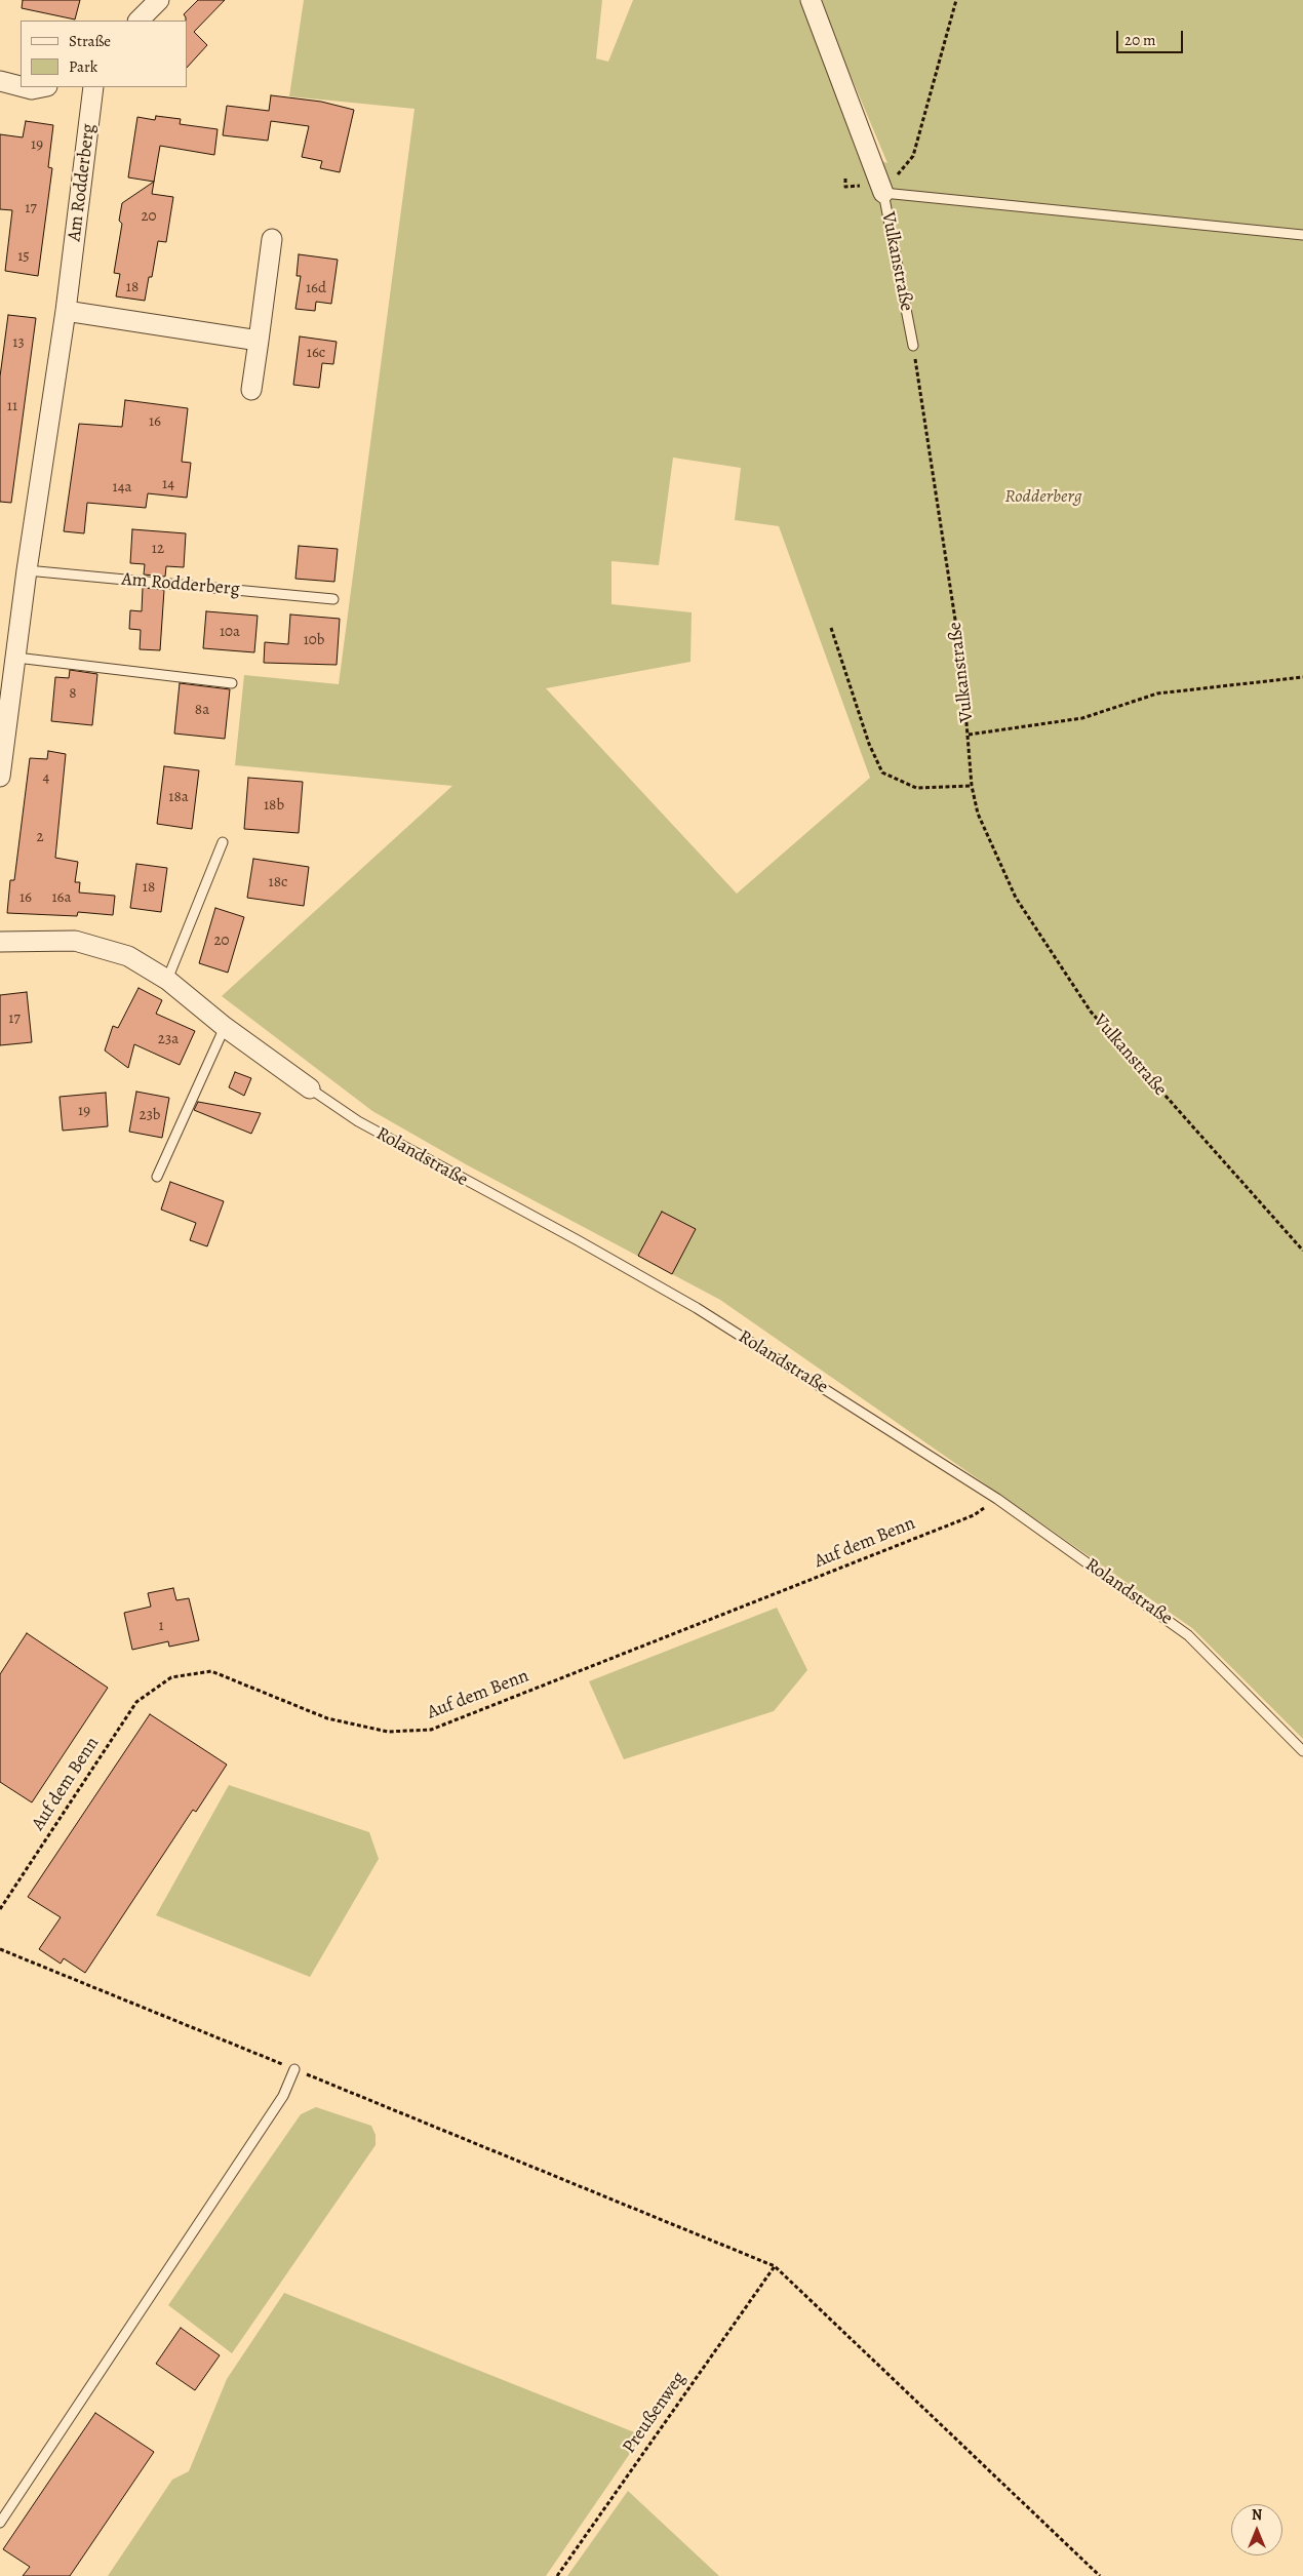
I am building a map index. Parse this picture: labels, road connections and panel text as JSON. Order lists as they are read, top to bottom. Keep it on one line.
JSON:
{"streets":{"street":["Am Rodderberg","Vulkanstraße","Rolandstraße"],"path":["Auf dem Benn","Preußenweg"]},"crossings":[["Rolandstraße","Auf dem Benn"]],"parks":["Rodderberg"],"house_numbers":["19","17","20","15","18","16d","13","16c","11","16","14","14a","12","10a","10b","8","8a","4","18a","18b","2","18c","18","16","16a","20","17","23a","19","23b","1"],"legend":["Straße","Park"],"scale_bar":"20 m","north":"top"}
